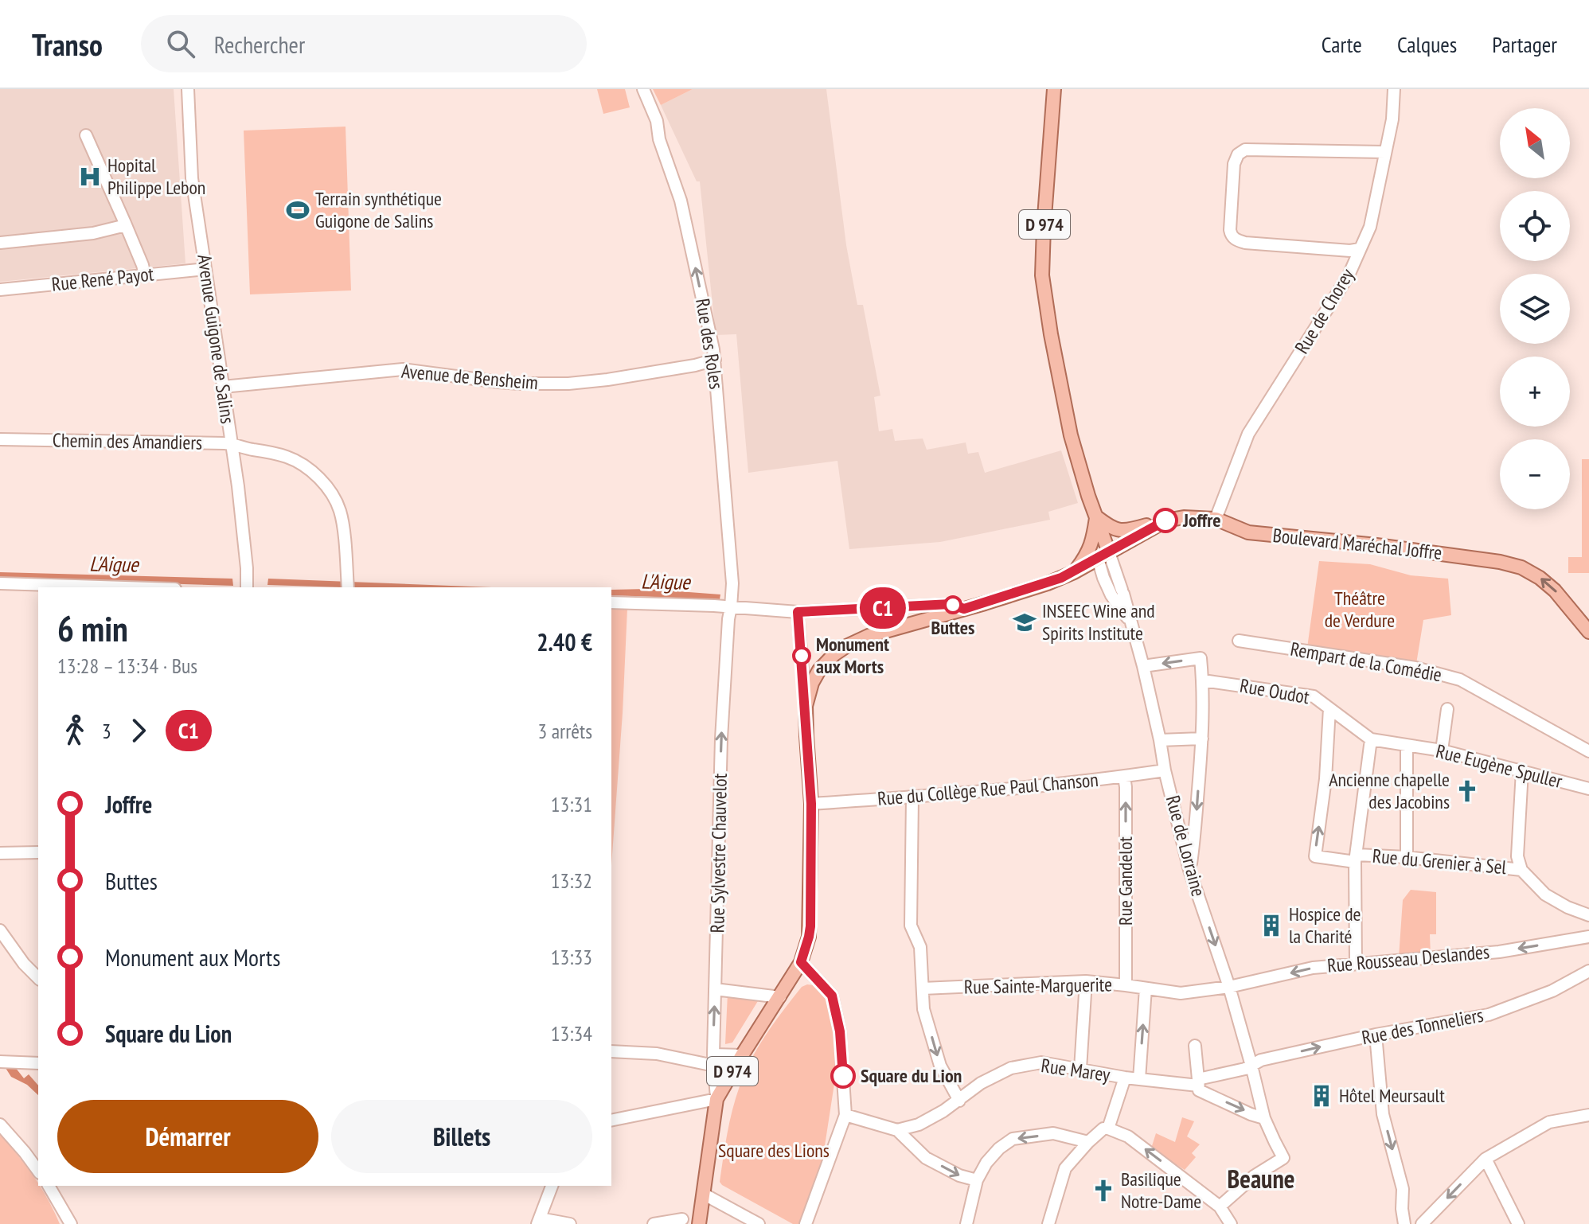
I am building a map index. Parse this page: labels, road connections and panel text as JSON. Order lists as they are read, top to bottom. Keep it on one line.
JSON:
{"streets":{"main road":["D 974","Boulevard Maréchal Joffre"],"street":["Rue René Payot","Rue de Chorey","Avenue Guigone de Salins","Rue des Roles","Avenue de Bensheim","Chemin des Amandiers","Rempart de la Comédie","Rue Oudot","Rue Eugène Spuller","Rue du Collège Rue Paul Chanson","Rue de Lorraine","Rue Sylvestre Chauvelot","Rue du Grenier à Sel","Rue Gandelot","Rue Rousseau Deslandes","Rue Sainte-Marguerite","Rue des Tonneliers","Rue Marey"]},"crossings":[["D 974","Boulevard Maréchal Joffre"],["D 974","Rue du Collège Rue Paul Chanson"],["D 974","Rue de Lorraine"],["D 974","Rue Sylvestre Chauvelot"],["Rue René Payot","Avenue Guigone de Salins"],["Rue de Chorey","Boulevard Maréchal Joffre"],["Avenue Guigone de Salins","Avenue de Bensheim"],["Avenue Guigone de Salins","Chemin des Amandiers"],["Rue des Roles","Avenue de Bensheim"],["Rue des Roles","Rue Sylvestre Chauvelot"],["Boulevard Maréchal Joffre","Rue de Lorraine"],["Rue Oudot","Rue Eugène Spuller"],["Rue Oudot","Rue du Grenier à Sel"],["Rue du Collège Rue Paul Chanson","Rue de Lorraine"],["Rue du Collège Rue Paul Chanson","Rue Gandelot"],["Rue de Lorraine","Rue Rousseau Deslandes"],["Rue de Lorraine","Rue Sainte-Marguerite"],["Rue de Lorraine","Rue des Tonneliers"],["Rue Gandelot","Rue Sainte-Marguerite"],["Rue Rousseau Deslandes","Rue Sainte-Marguerite"],["Rue des Tonneliers","Rue Marey"]],"one_way":["Rue des Roles","Boulevard Maréchal Joffre","Rue Sylvestre Chauvelot","Rue Rousseau Deslandes"],"districts":["Beaune"],"water":["L'Aigue"],"parks":["Théâtre de Verdure","Square des Lions"],"places":{"hospital":["Hopital Philippe Lebon"],"sports":["Terrain synthétique Guigone de Salins"],"other":["Joffre","Buttes","Monument aux Morts","Square du Lion"],"school or university":["INSEEC Wine and Spirits Institute"],"church":["Ancienne chapelle des Jacobins","Basilique Notre-Dame"],"building":["Hospice de la Charité","Hôtel Meursault"]},"lines":["bus line C1"],"north":"top left","page":{"header":"Transo","search":"Rechercher","nav":["Carte","Calques","Partager"],"on_map":"C1","map_buttons":["+","−"],"heading":["6 min","13:28 – 13:34 · Bus","2.40 €"],"legs":["3","C1","3 arrêts"],"list":[{"name":"Joffre","value":"13:31"},{"name":"Buttes","value":"13:32"},{"name":"Monument aux Morts","value":"13:33"},{"name":"Square du Lion","value":"13:34"}],"buttons":["Démarrer","Billets"]}}
